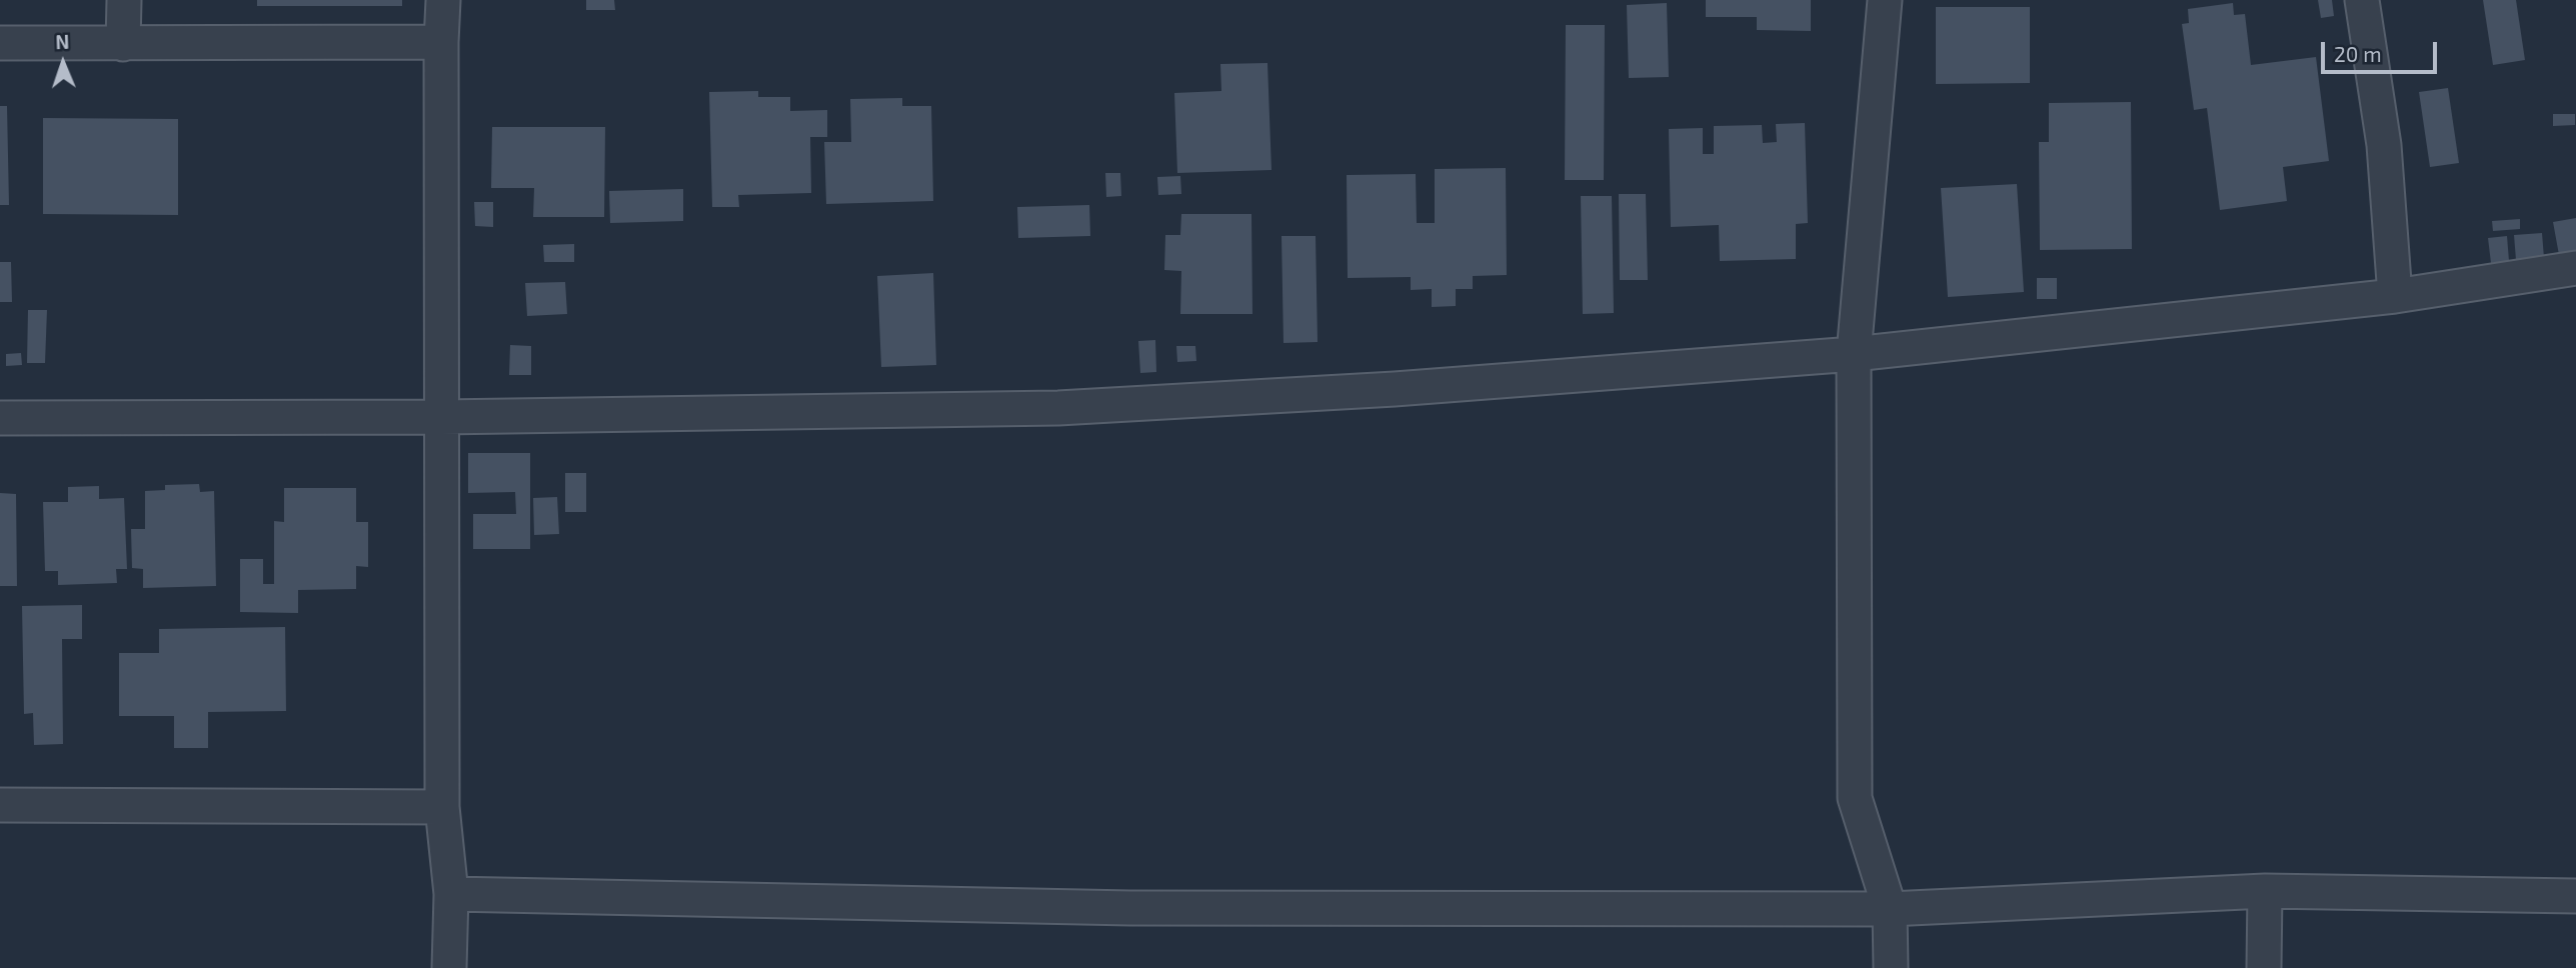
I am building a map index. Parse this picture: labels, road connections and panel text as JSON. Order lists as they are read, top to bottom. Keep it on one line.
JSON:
{"scale_bar":"20 m","north":"top"}
